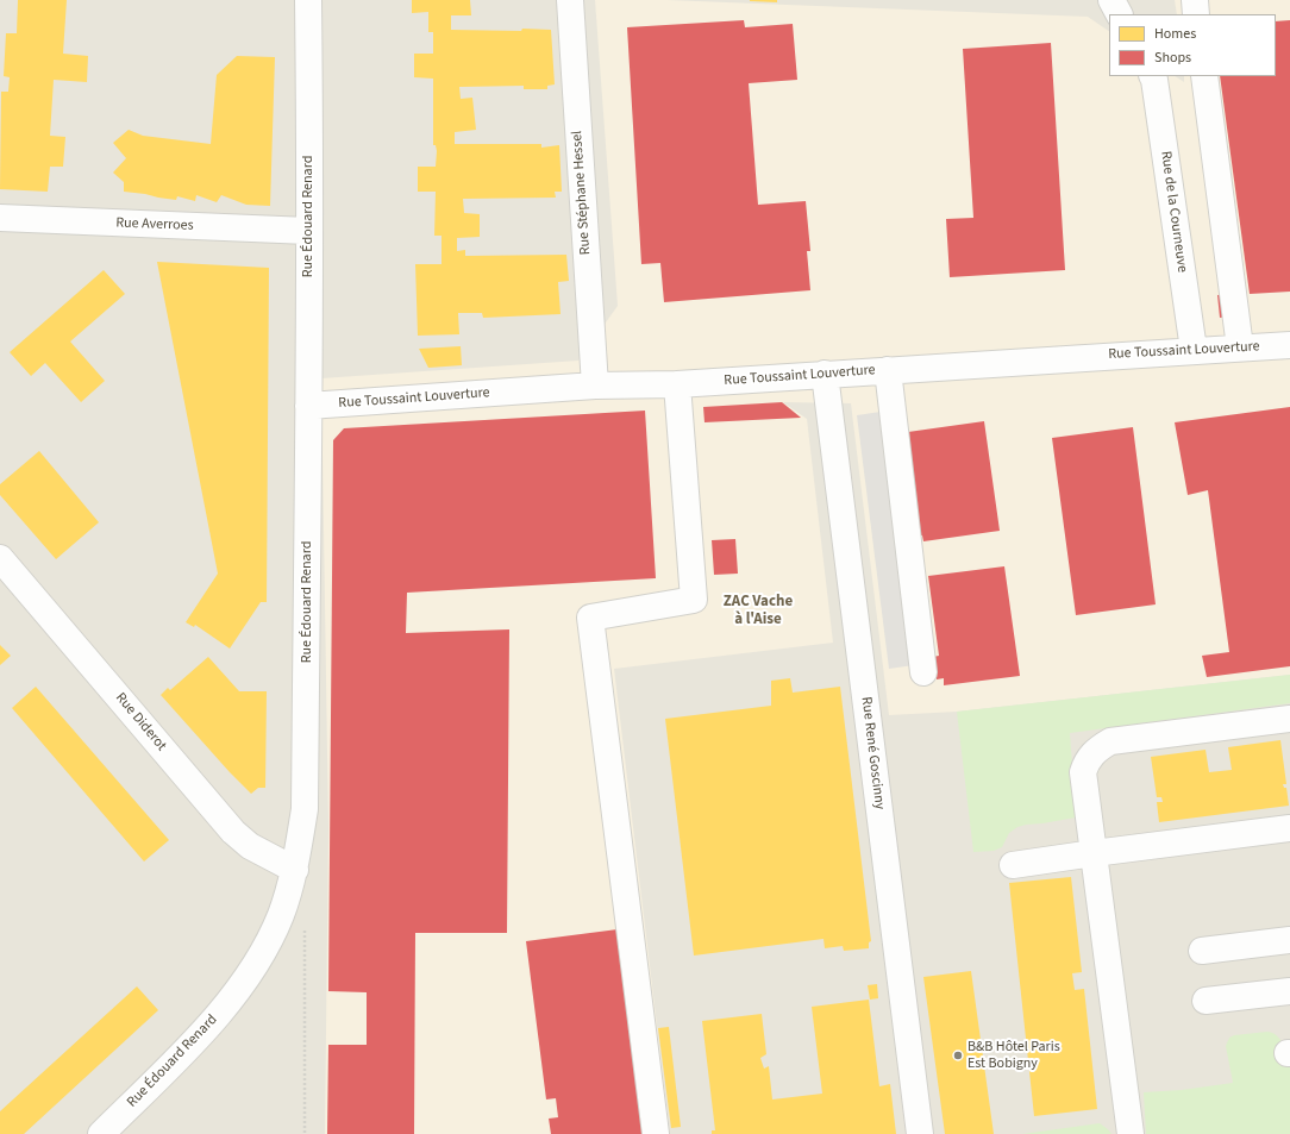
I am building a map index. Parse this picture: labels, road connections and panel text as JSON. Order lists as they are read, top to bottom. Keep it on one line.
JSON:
{"streets":{"street":["Rue Stéphane Hessel","Rue de la Courneuve","Rue Édouard Renard","Rue Averroes","Rue Toussaint Louverture","Rue Diderot","Rue René Goscinny"]},"crossings":[["Rue Stéphane Hessel","Rue Toussaint Louverture"],["Rue de la Courneuve","Rue Toussaint Louverture"],["Rue Édouard Renard","Rue Averroes"],["Rue Édouard Renard","Rue Toussaint Louverture"],["Rue Édouard Renard","Rue Diderot"],["Rue Toussaint Louverture","Rue René Goscinny"]],"districts":["ZAC Vache à l'Aise"],"places":["B&B Hôtel Paris Est Bobigny"],"legend":["Homes","Shops"]}
